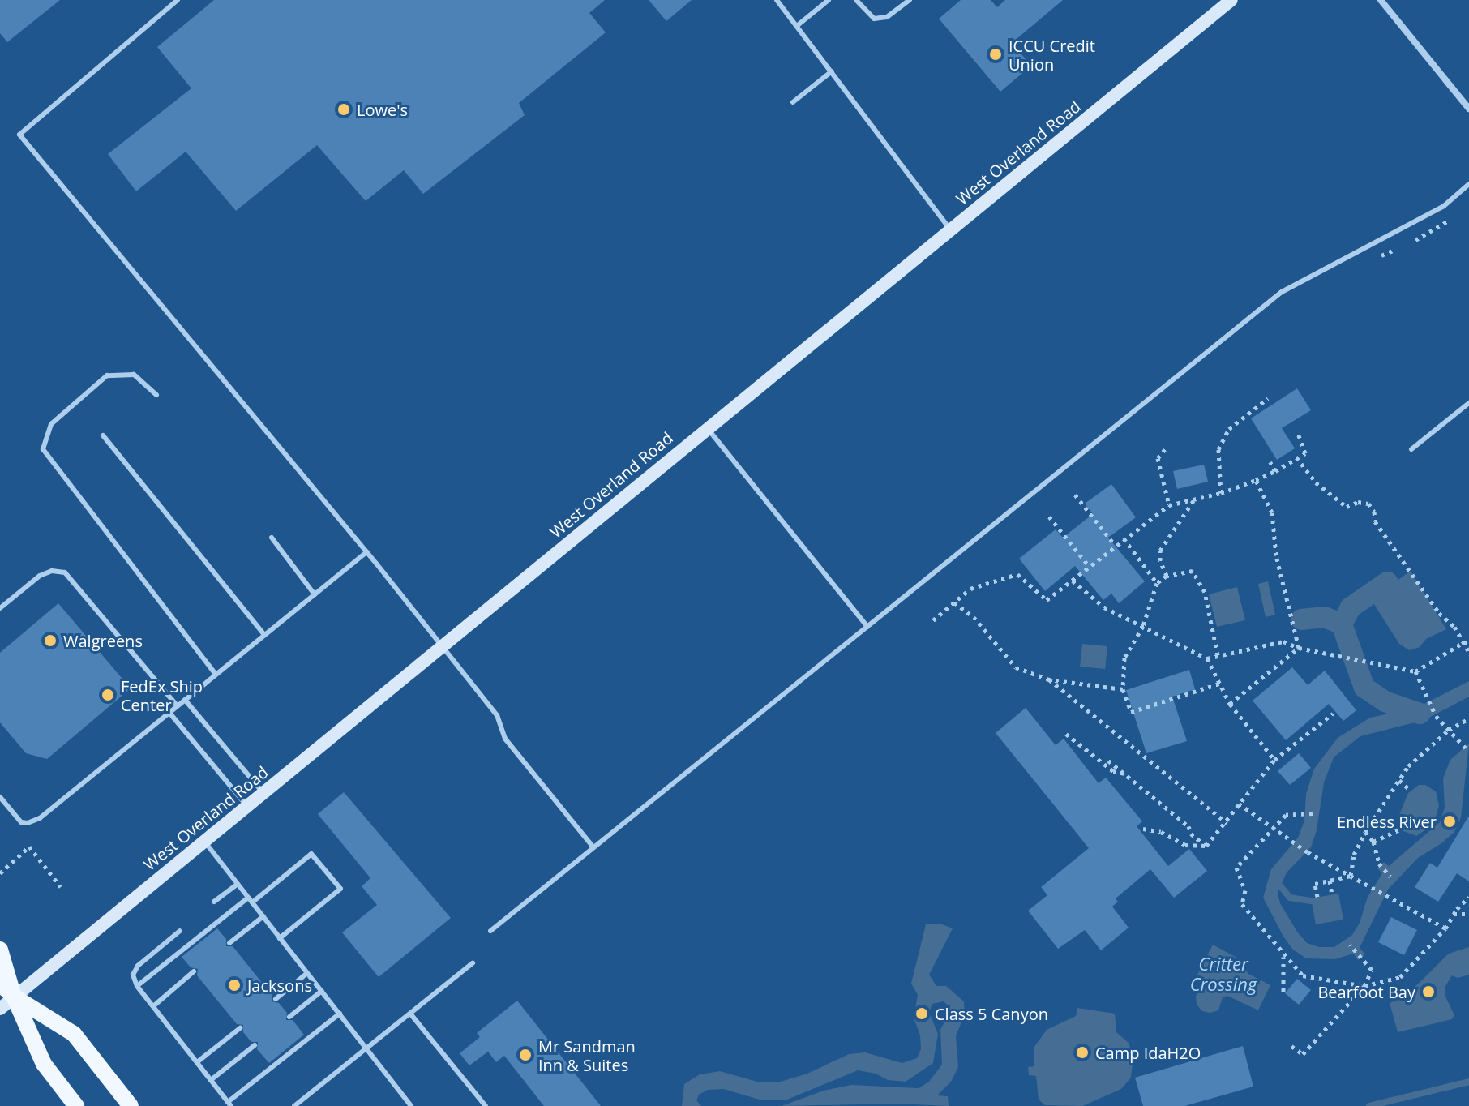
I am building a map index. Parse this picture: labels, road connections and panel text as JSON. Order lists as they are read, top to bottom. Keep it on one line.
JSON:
{"streets":{"street":["West Overland Road"]},"water":["Critter Crossing"],"places":["ICCU Credit Union","Lowe's","Walgreens","FedEx Ship Center","Endless River","Jacksons","Bearfoot Bay","Class 5 Canyon","Camp IdaH2O","Mr Sandman Inn & Suites"]}
